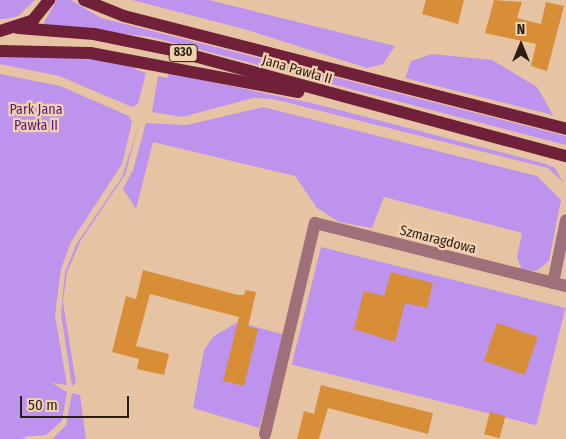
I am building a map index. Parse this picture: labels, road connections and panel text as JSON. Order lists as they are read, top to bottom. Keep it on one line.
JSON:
{"streets":{"main road":["830","Jana Pawła II"],"street":["Szmaragdowa"]},"crossings":[["830","Jana Pawła II"]],"parks":["Park Jana Pawła II"],"scale_bar":"50 m","north":"top"}
